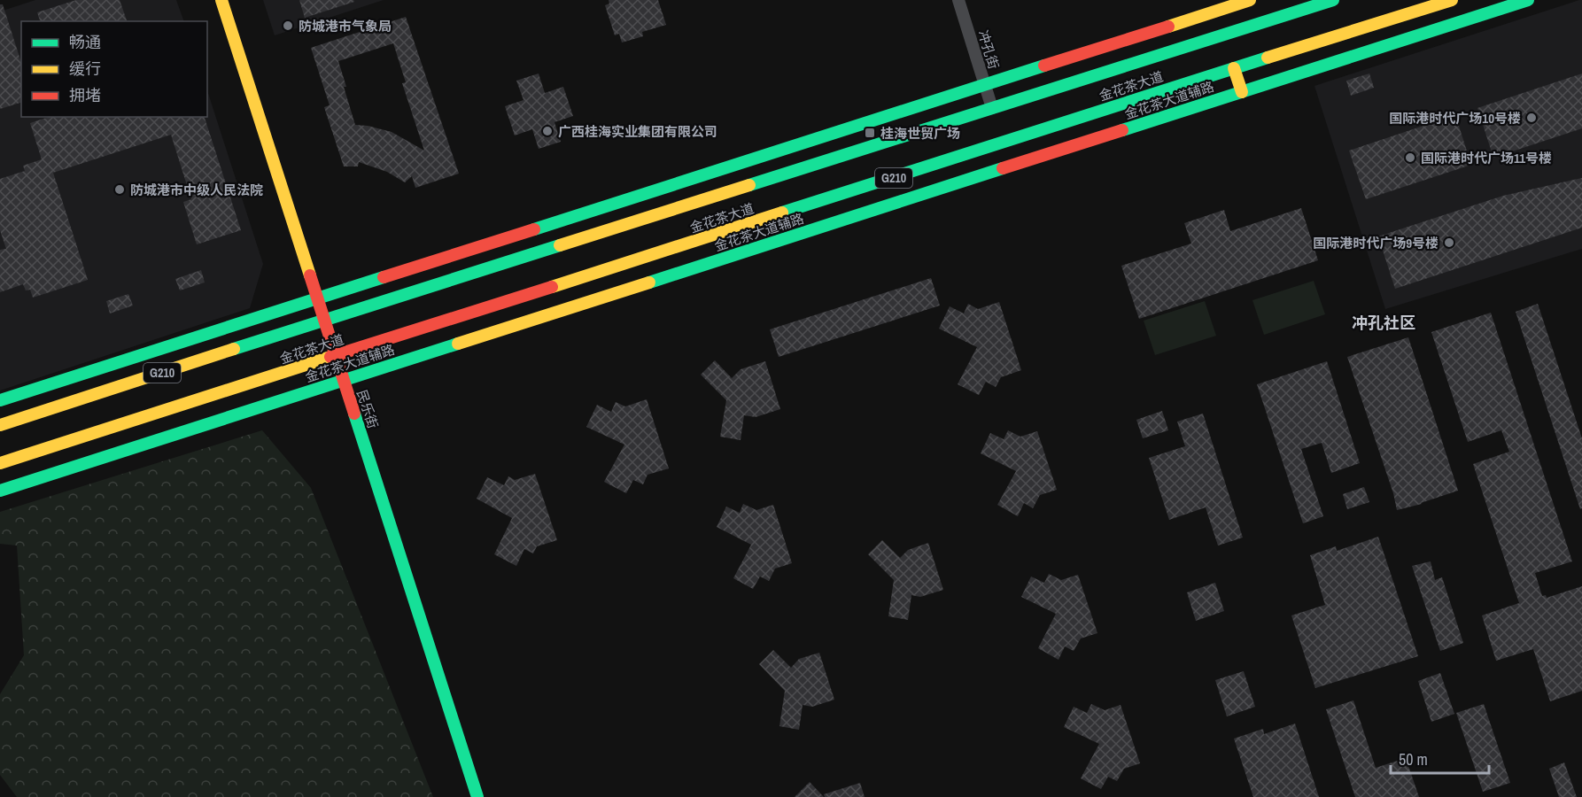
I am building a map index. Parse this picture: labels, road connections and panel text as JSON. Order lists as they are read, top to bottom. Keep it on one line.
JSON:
{"streets":{"main road":["金花茶大道","金花茶大道辅路","G210","民乐街"],"street":["冲孔街"]},"crossings":[["冲孔街","金花茶大道"],["金花茶大道","民乐街"],["金花茶大道辅路","民乐街"]],"districts":["冲孔社区"],"places":{"other":["防城港市气象局","国际港时代广场10号楼","广西桂海实业集团有限公司","国际港时代广场11号楼","防城港市中级人民法院","国际港时代广场9号楼"],"transit":["桂海世贸广场"]},"legend":["畅通","缓行","拥堵"],"scale_bar":"50 m"}
